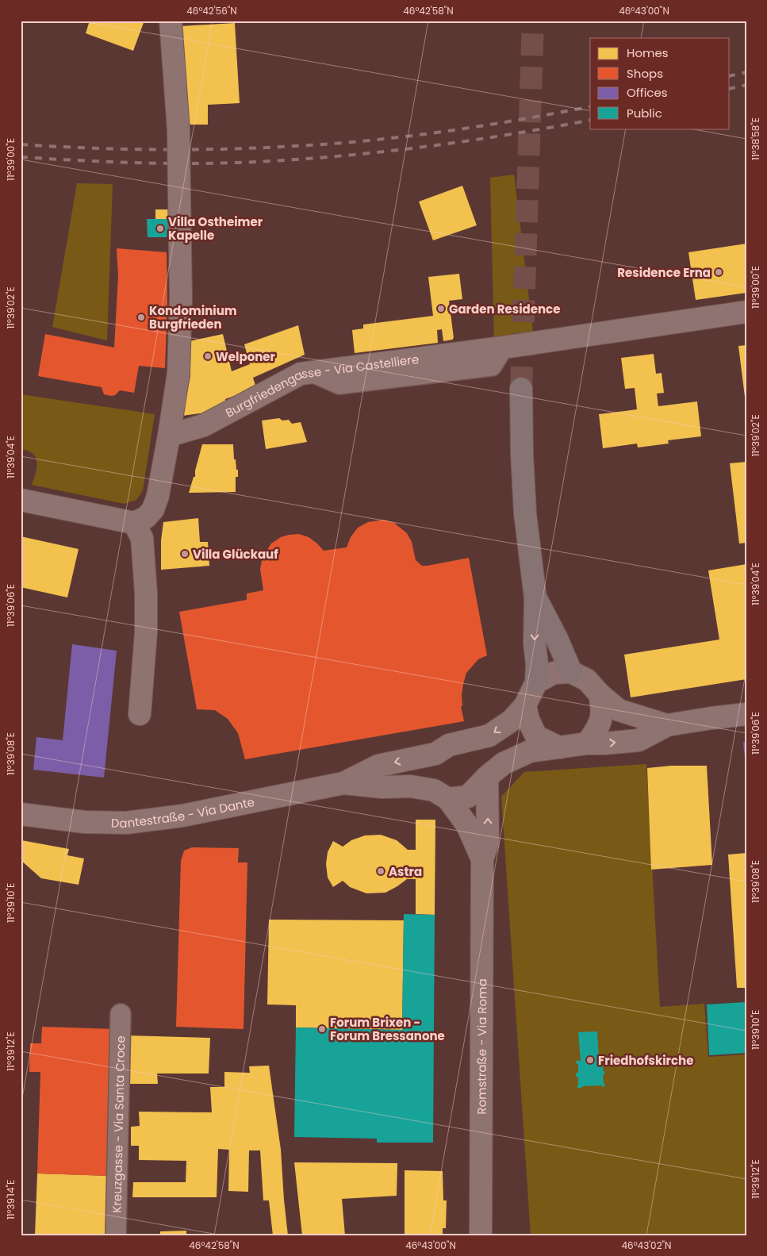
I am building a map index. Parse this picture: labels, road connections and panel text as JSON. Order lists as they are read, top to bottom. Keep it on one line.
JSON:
{"streets":{"street":["Burgfriedengasse - Via Castelliere","Dantestraße - Via Dante","Romstraße - Via Roma","Kreuzgasse - Via Santa Croce"]},"crossings":[["Dantestraße - Via Dante","Romstraße - Via Roma"]],"places":["Villa Ostheimer Kapelle","Residence Erna","Garden Residence","Kondominium Burgfrieden","Welponer","Villa Glückauf","Astra","Forum Brixen - Forum Bressanone","Friedhofskirche"],"legend":["Homes","Shops","Offices","Public"],"coordinates":["46°42'56\"N","46°42'58\"N","46°43'00\"N","11°38'58\"E","11°39'00\"E","11°39'02\"E","11°39'04\"E","11°39'06\"E","11°39'08\"E","11°39'10\"E","11°39'12\"E","11°39'14\"E","46°43'02\"N"]}
